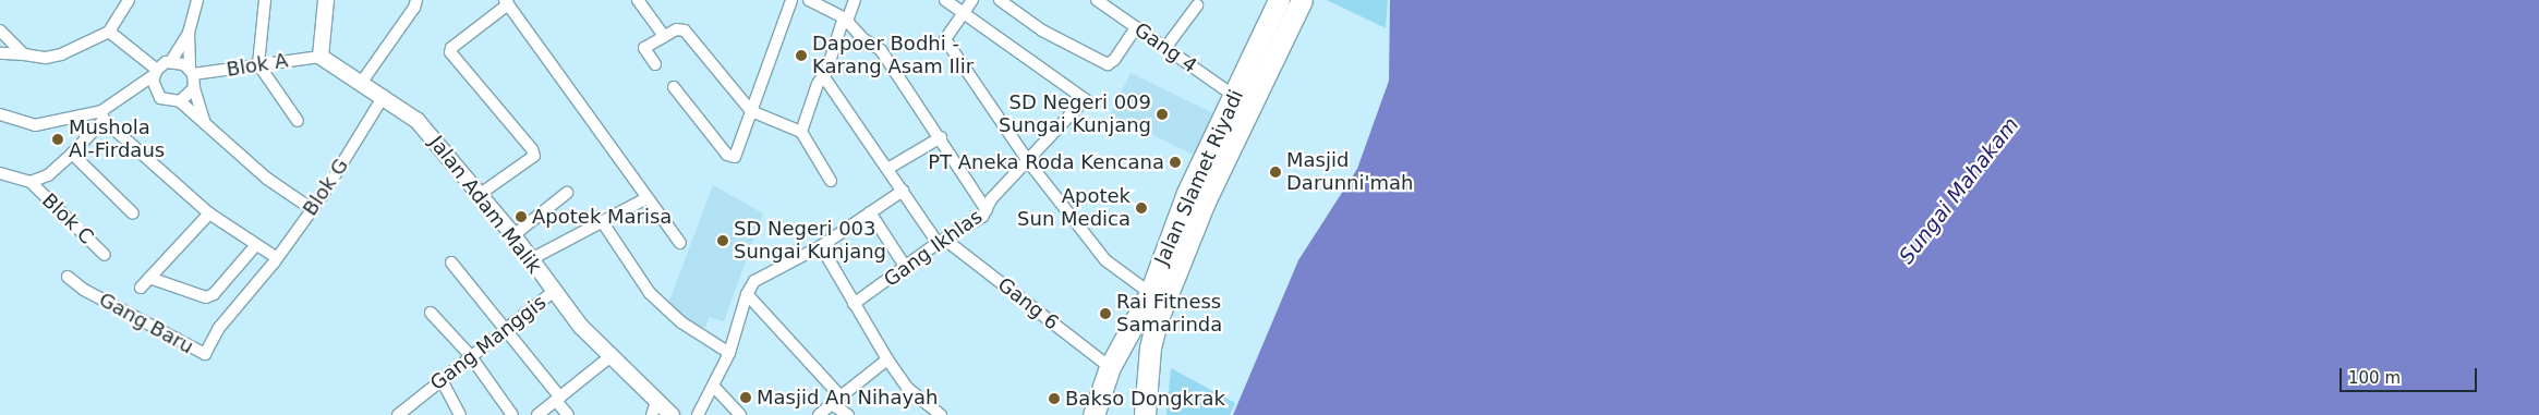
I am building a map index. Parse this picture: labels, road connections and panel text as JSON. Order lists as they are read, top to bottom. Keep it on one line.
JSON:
{"streets":{"highway":["Jalan Slamet Riyadi"],"street":["Gang 4","Blok A","Blok G","Jalan Adam Malik","Blok C","Gang Ikhlas","Gang 6","Gang Baru","Gang Manggis"]},"crossings":[["Gang 4","Jalan Slamet Riyadi"],["Blok A","Jalan Adam Malik"],["Jalan Slamet Riyadi","Gang 6"],["Blok G","Jalan Adam Malik"],["Blok G","Gang Baru"],["Jalan Adam Malik","Gang Manggis"],["Gang Ikhlas","Gang 6"]],"water":["Sungai Mahakam"],"places":["Dapoer Bodhi - Karang Asam Ilir","SD Negeri 009 Sungai Kunjang","Mushola Al-Firdaus","PT Aneka Roda Kencana","Masjid Darunni'mah","Apotek Sun Medica","Apotek Marisa","SD Negeri 003 Sungai Kunjang","Rai Fitness Samarinda","Masjid An Nihayah","Bakso Dongkrak"],"scale_bar":"100 m"}
